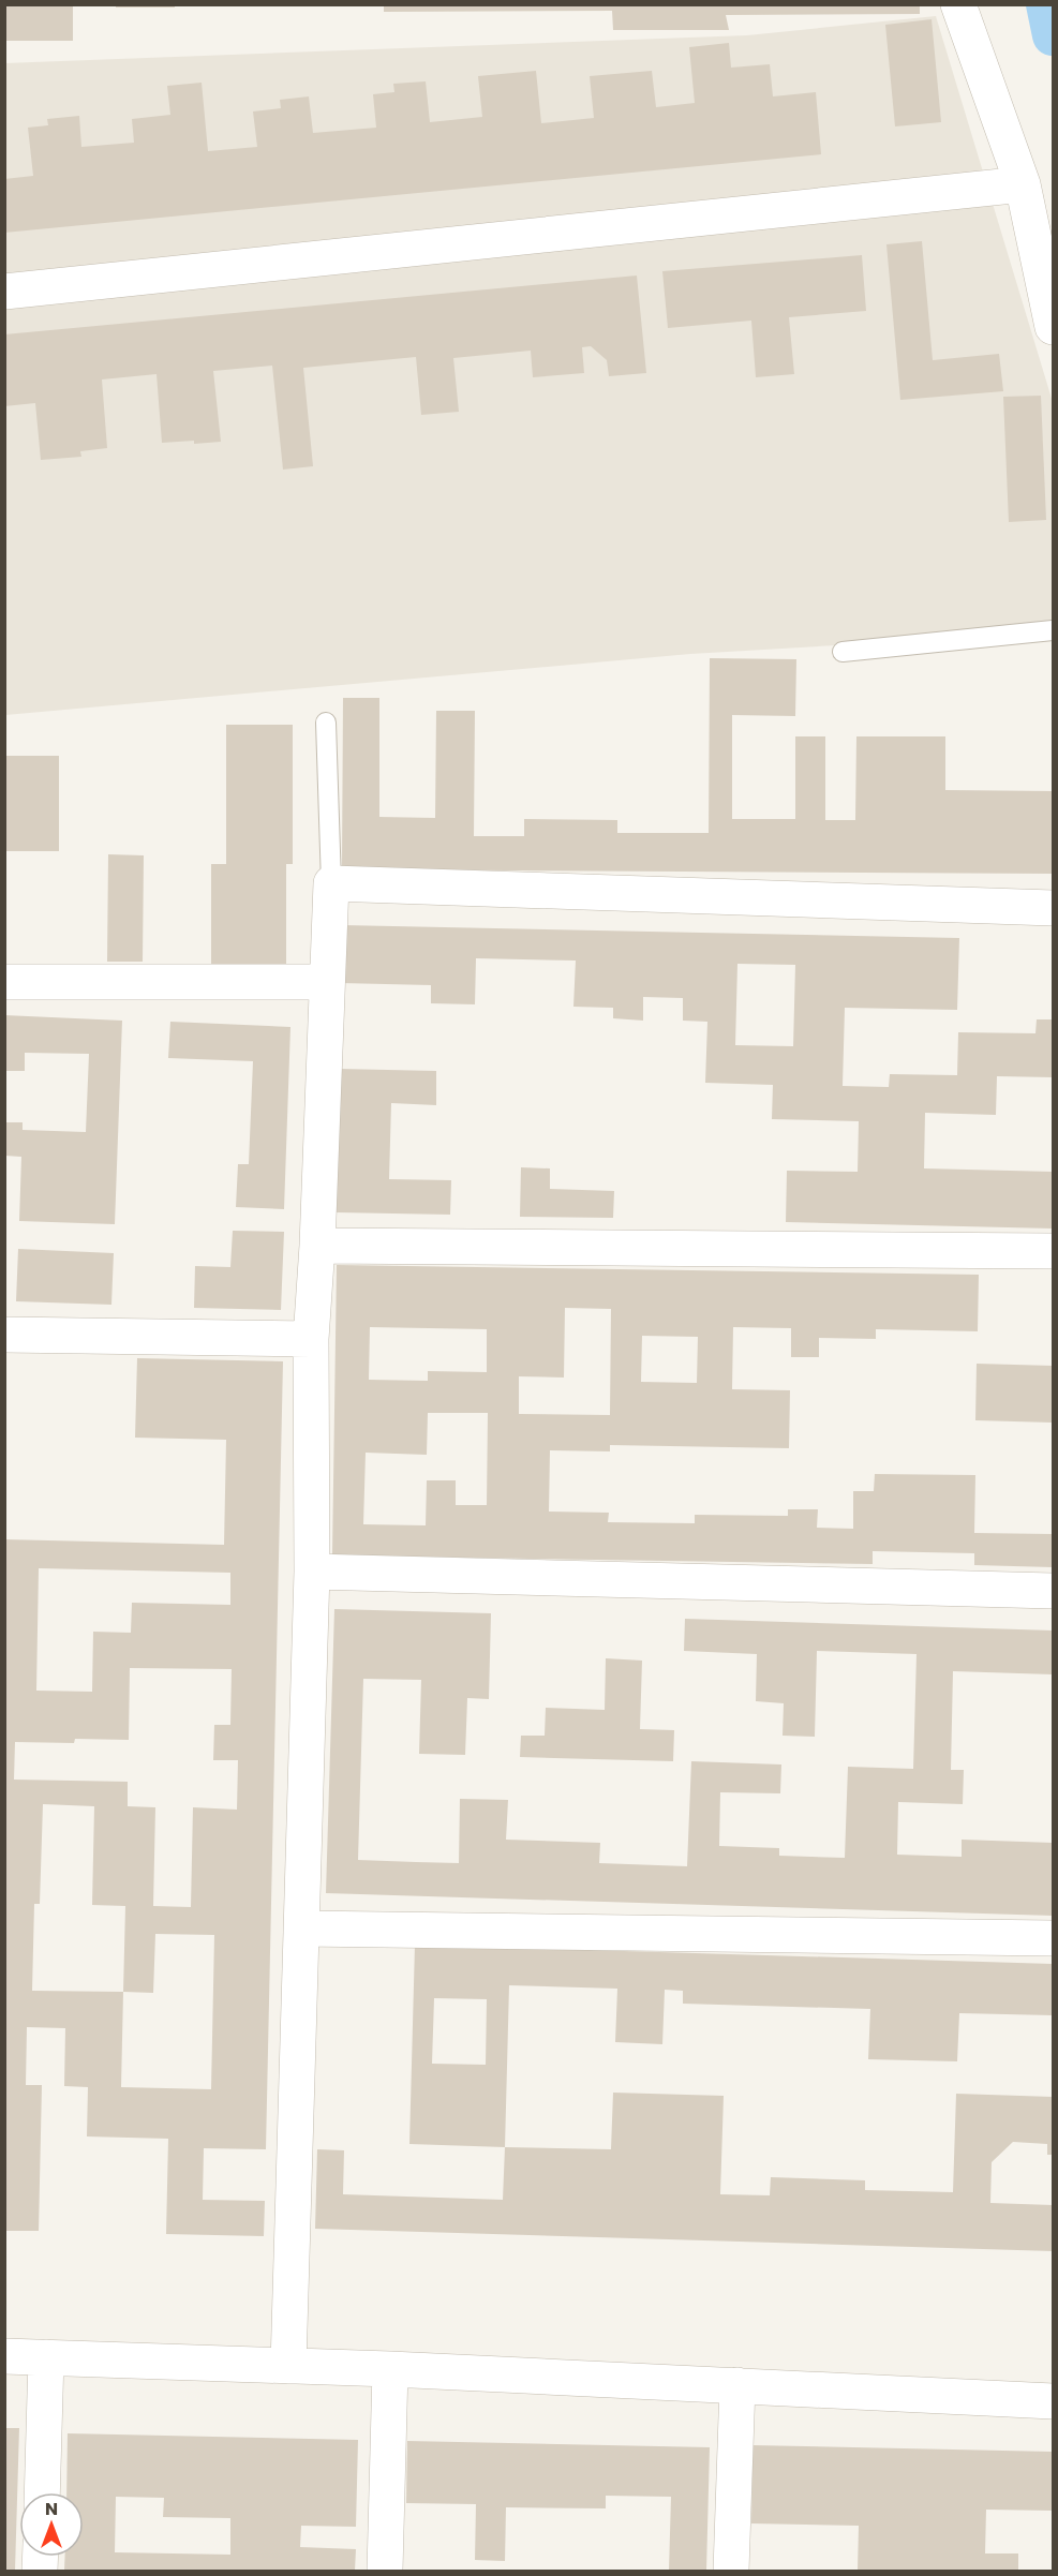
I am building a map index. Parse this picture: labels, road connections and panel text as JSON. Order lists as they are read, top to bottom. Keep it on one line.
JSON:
{"north":"top"}
